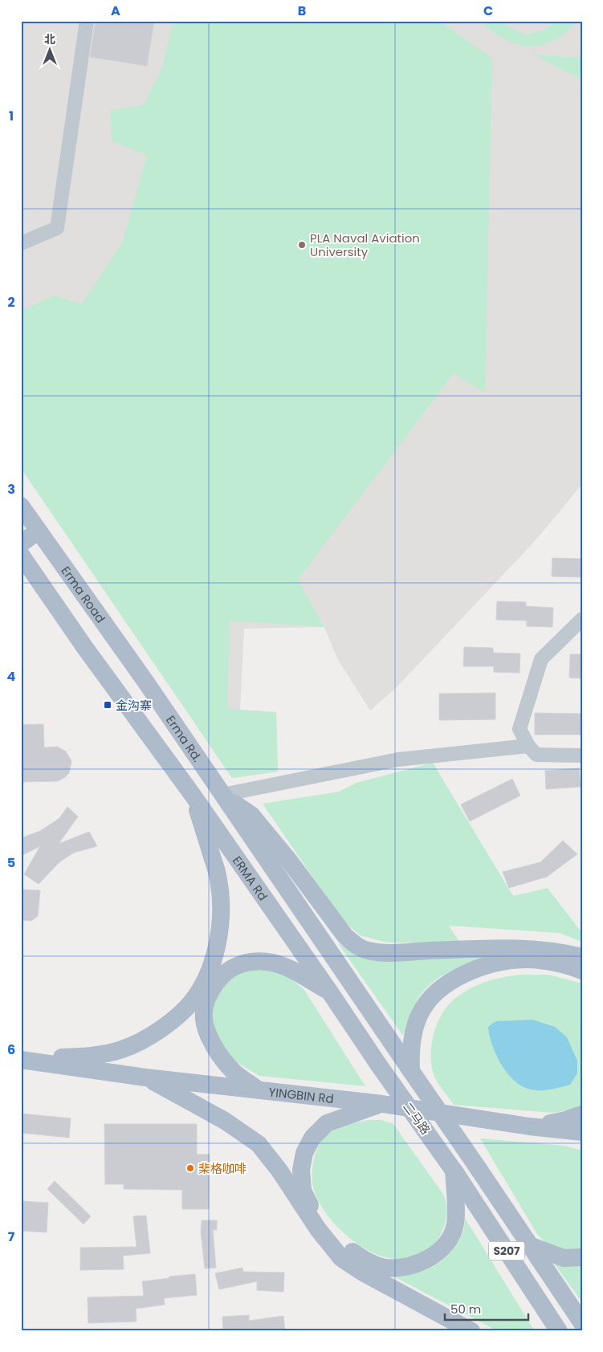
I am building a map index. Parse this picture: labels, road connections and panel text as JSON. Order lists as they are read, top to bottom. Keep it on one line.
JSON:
{"streets":{"main road":["Erma Rd.","ERMA Rd","YINGBIN Rd","二马路","S207"]},"crossings":[["Erma Rd.","ERMA Rd"],["ERMA Rd","二马路"],["二马路","S207"]],"places":{"other":["PLA Naval Aviation University","棐格咖啡"],"transit":["金沟寨"]},"scale_bar":"50 m","north":"top","grid":{"columns":["A","B","C"],"rows":["1","2","3","4","5","6","7"]}}
